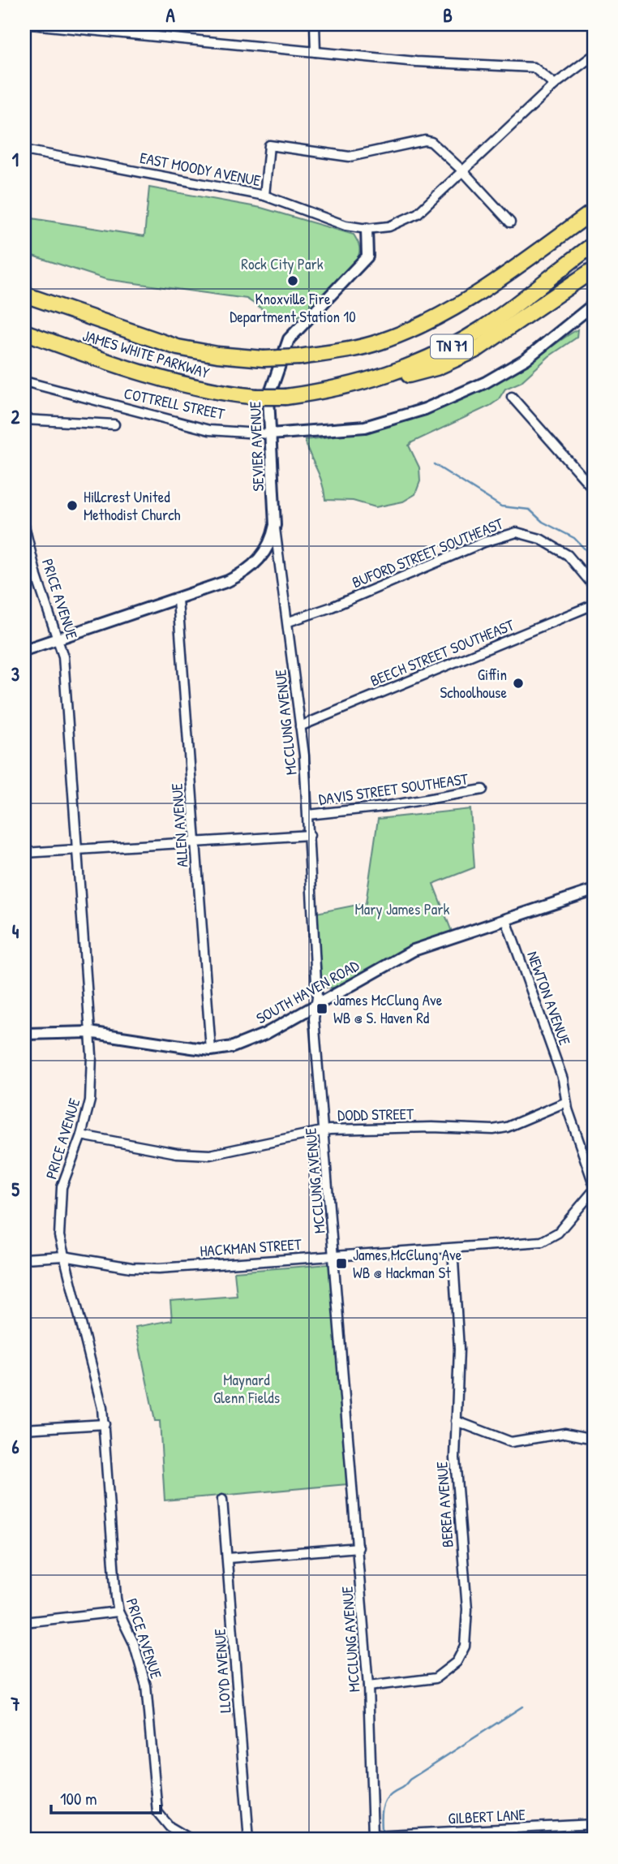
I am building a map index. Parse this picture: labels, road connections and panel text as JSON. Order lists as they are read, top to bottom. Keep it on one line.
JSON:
{"streets":{"highway":["TN 71","JAMES WHITE PARKWAY"],"street":["EAST MOODY AVENUE","COTTRELL STREET","SEVIER AVENUE","BUFORD STREET SOUTHEAST","PRICE AVENUE","BEECH STREET SOUTHEAST","MCCLUNG AVENUE","DAVIS STREET SOUTHEAST","ALLEN AVENUE","SOUTH HAVEN ROAD","NEWTON AVENUE","DODD STREET","HACKMAN STREET","BEREA AVENUE","LLOYD AVENUE","GILBERT LANE"]},"crossings":[["EAST MOODY AVENUE","SEVIER AVENUE"],["COTTRELL STREET","SEVIER AVENUE"],["SEVIER AVENUE","PRICE AVENUE"],["SEVIER AVENUE","MCCLUNG AVENUE"],["SEVIER AVENUE","ALLEN AVENUE"],["BUFORD STREET SOUTHEAST","MCCLUNG AVENUE"],["PRICE AVENUE","SOUTH HAVEN ROAD"],["PRICE AVENUE","DODD STREET"],["PRICE AVENUE","HACKMAN STREET"],["BEECH STREET SOUTHEAST","MCCLUNG AVENUE"],["MCCLUNG AVENUE","DAVIS STREET SOUTHEAST"],["MCCLUNG AVENUE","SOUTH HAVEN ROAD"],["MCCLUNG AVENUE","DODD STREET"],["MCCLUNG AVENUE","HACKMAN STREET"],["MCCLUNG AVENUE","BEREA AVENUE"],["MCCLUNG AVENUE","GILBERT LANE"],["ALLEN AVENUE","SOUTH HAVEN ROAD"],["SOUTH HAVEN ROAD","NEWTON AVENUE"],["NEWTON AVENUE","DODD STREET"],["HACKMAN STREET","BEREA AVENUE"]],"parks":["Rock City Park","Mary James Park","Maynard Glenn Fields"],"places":{"other":["Knoxville Fire Department Station 10","Hillcrest United Methodist Church","Giffin Schoolhouse"],"transit":["James McClung Ave WB @ S. Haven Rd","James McClung Ave WB @ Hackman St"]},"scale_bar":"100 m","grid":{"columns":["A","B"],"rows":["1","2","3","4","5","6","7"]}}
